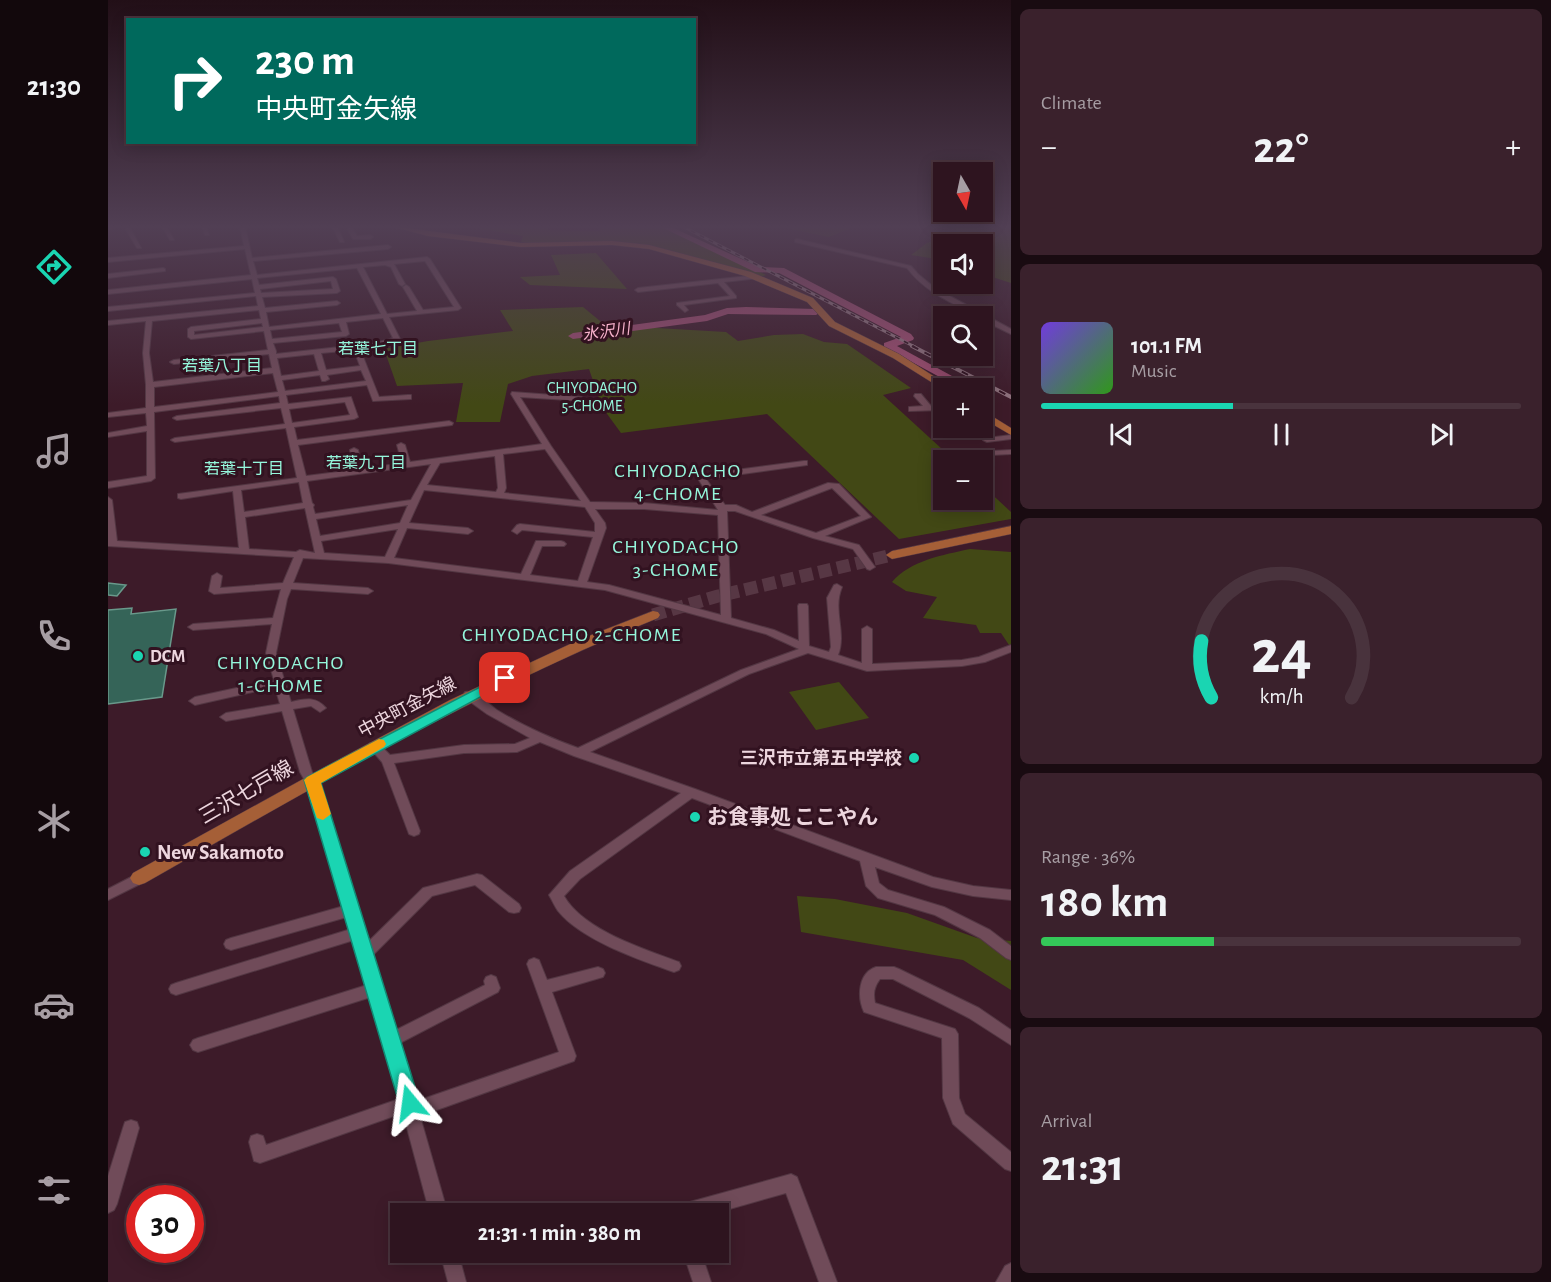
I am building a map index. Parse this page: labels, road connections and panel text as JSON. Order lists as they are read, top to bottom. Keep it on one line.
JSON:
{"streets":{"main road":["中央町金矢線","三沢七戸線"]},"crossings":[["中央町金矢線","三沢七戸線"]],"districts":["若葉七丁目","若葉八丁目","CHIYODACHO 5-CHOME","若葉九丁目","若葉十丁目","CHIYODACHO 4-CHOME","CHIYODACHO 3-CHOME","CHIYODACHO 2-CHOME","CHIYODACHO 1-CHOME"],"water":["氷沢川"],"places":["DCM","三沢市立第五中学校","お食事処 ここやん","New Sakamoto"],"north":"bottom","page":{"tabs":"21:30","tile":["Climate",["Range · 36%","180 km"],["Arrival","21:31"]],"turn":["230 m","中央町金矢線"],"heat":["−","22°","+"],"map_buttons":["+","−"],"song":["101.1 FM","Music"],"limit":"30","trip":"21:31 · 1 min · 380 m","gauge":["24","km/h"]}}
